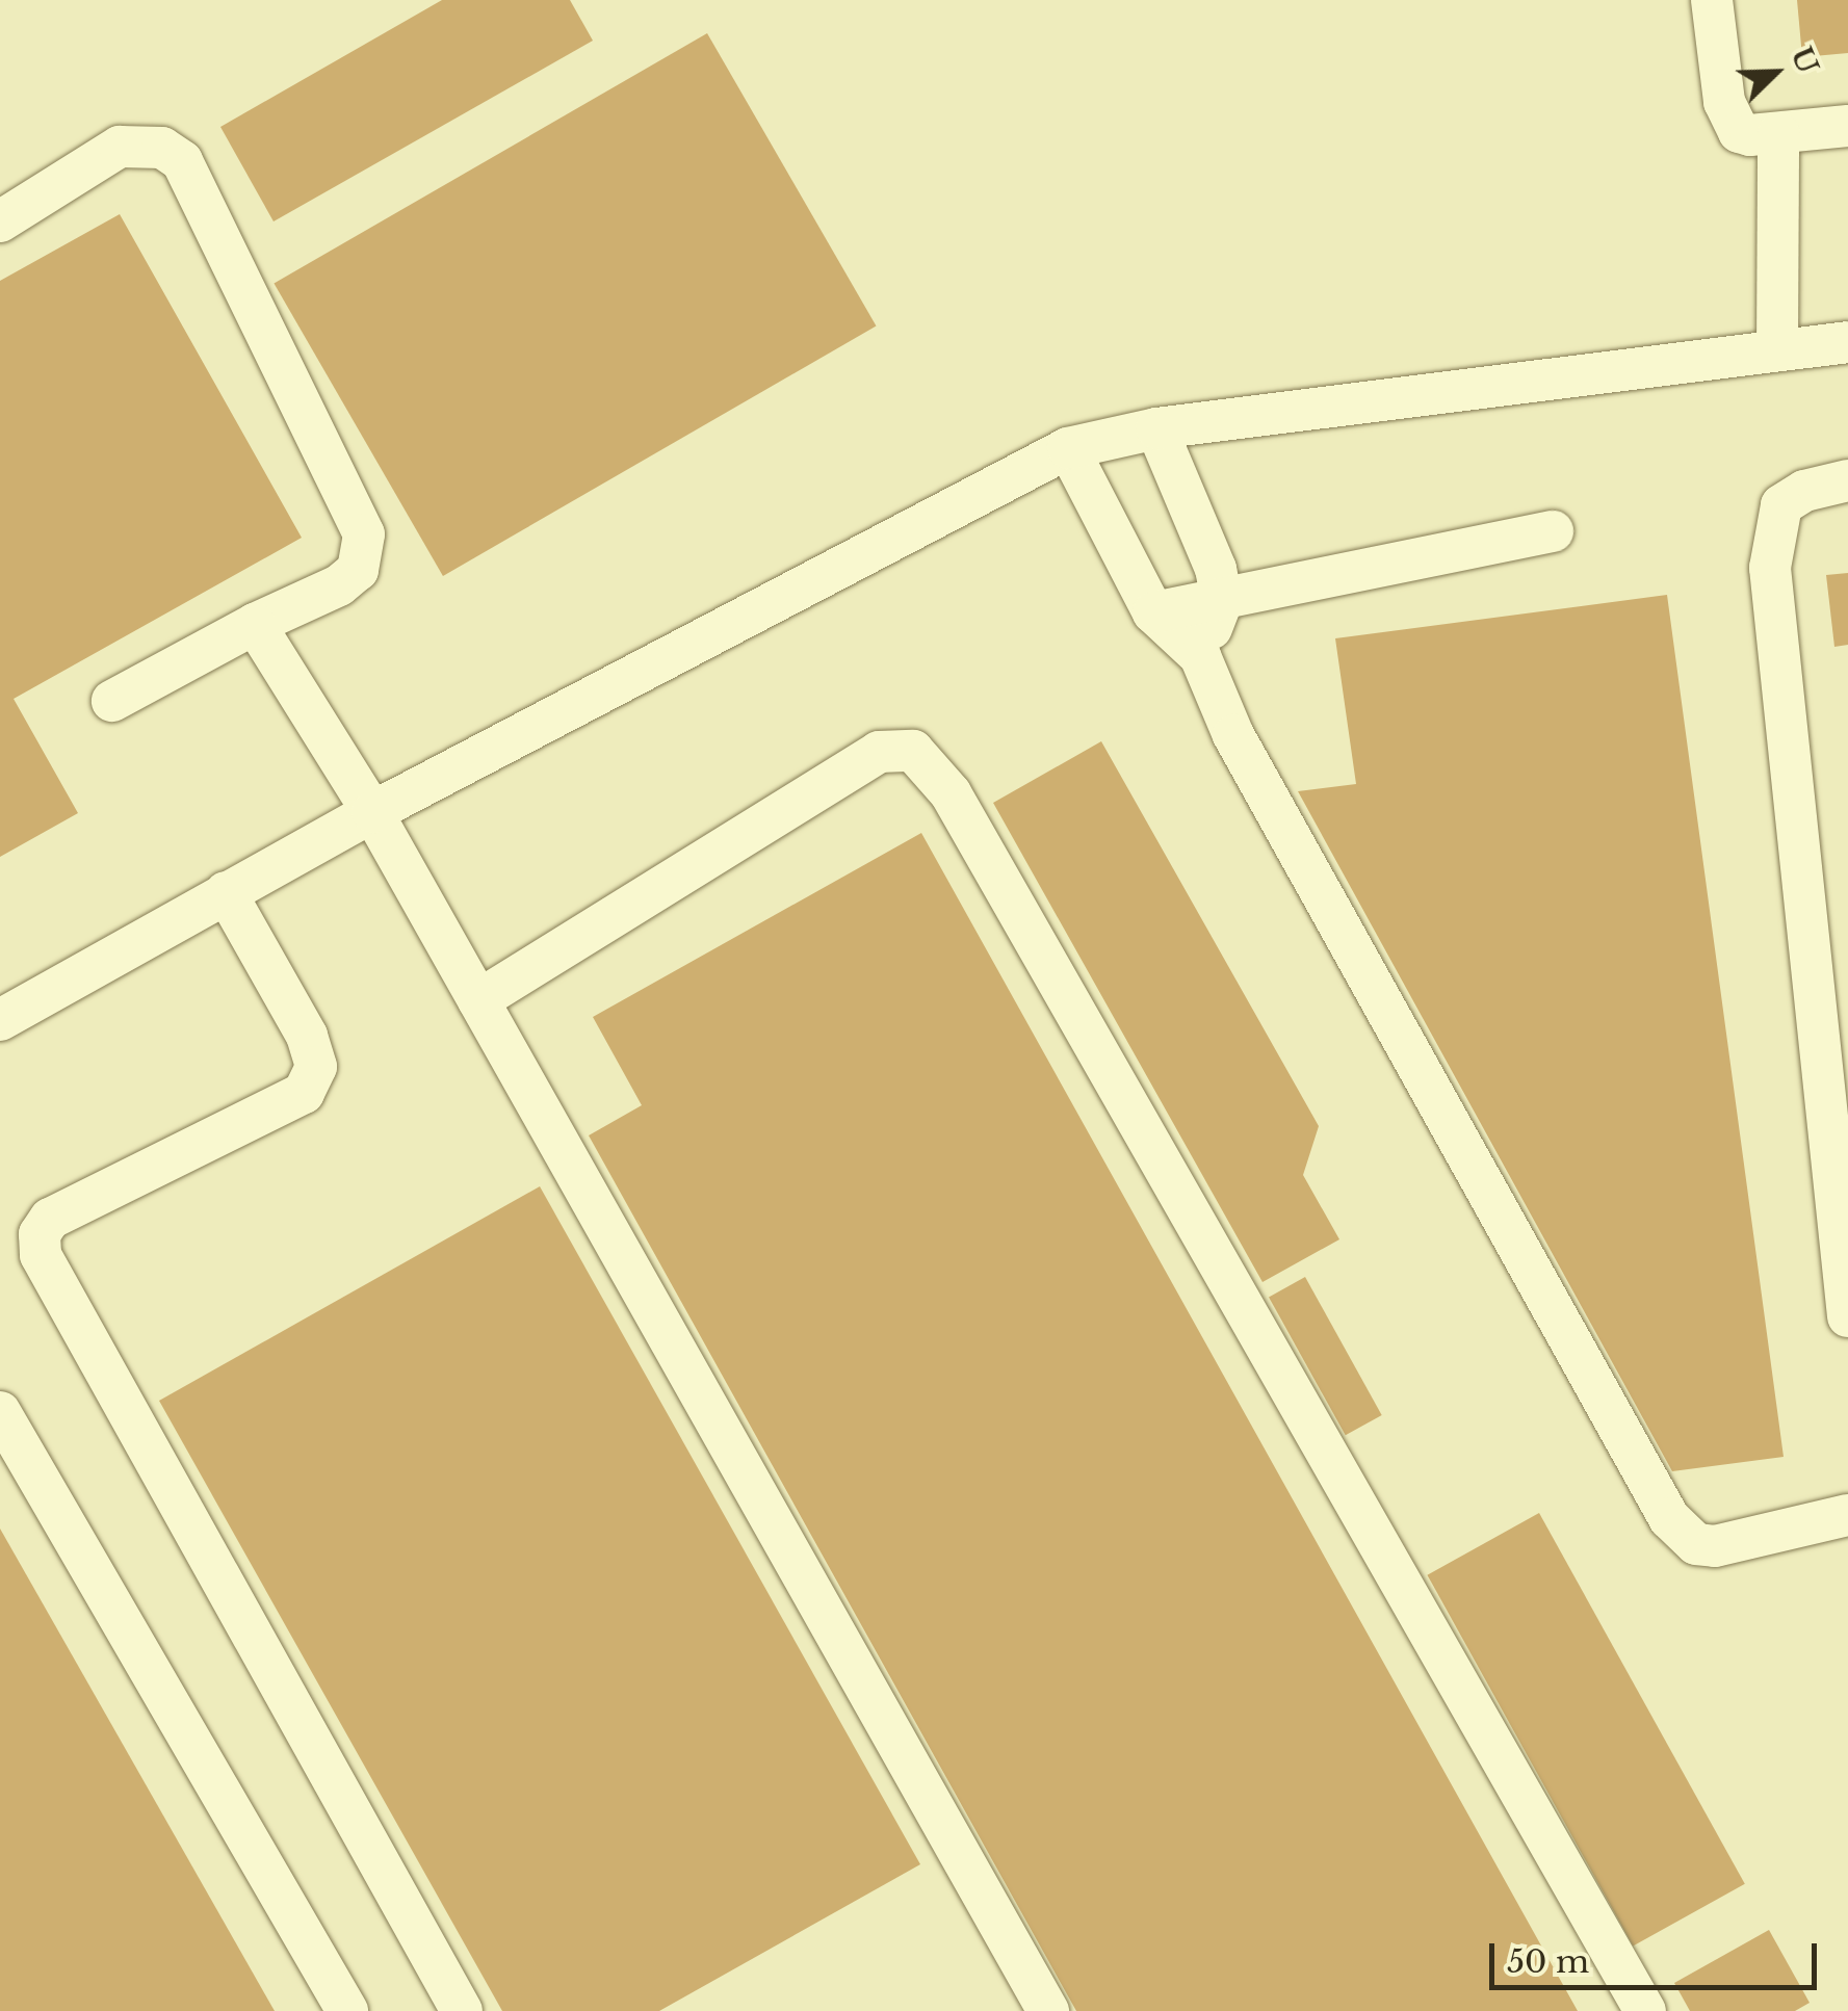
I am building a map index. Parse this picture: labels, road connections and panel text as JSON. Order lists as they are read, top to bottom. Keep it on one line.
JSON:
{"scale_bar":"50 m","north":"top right"}
